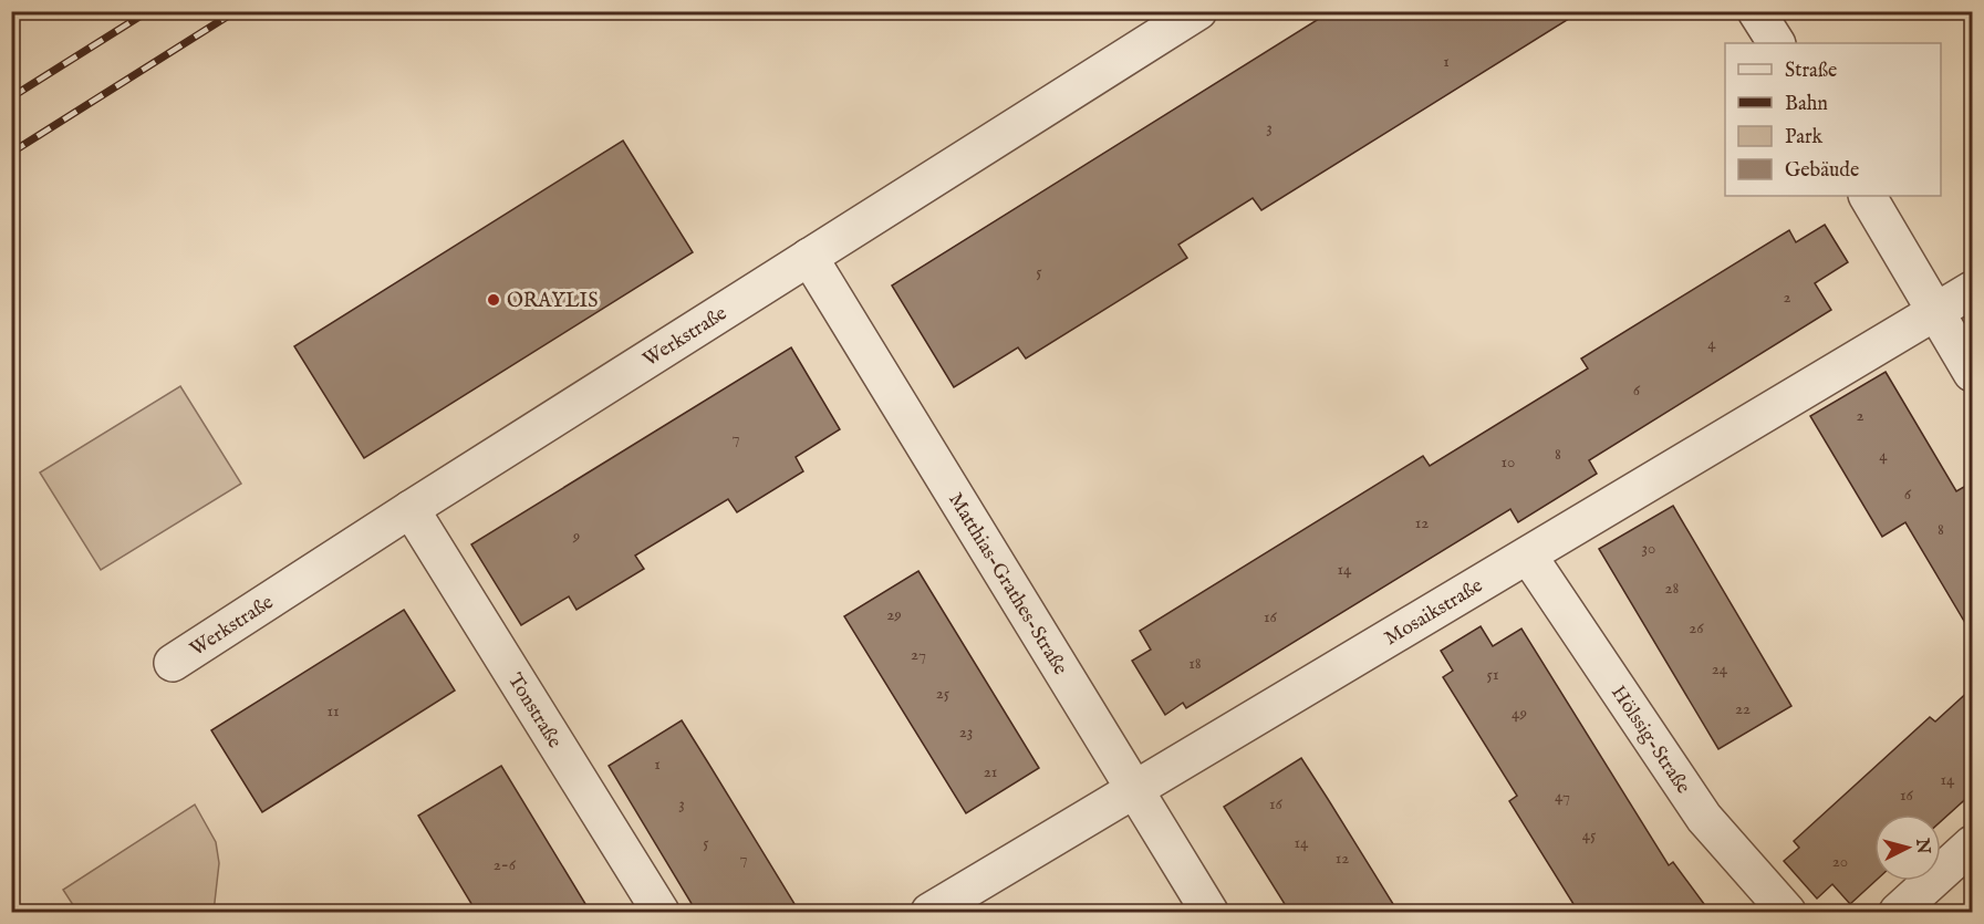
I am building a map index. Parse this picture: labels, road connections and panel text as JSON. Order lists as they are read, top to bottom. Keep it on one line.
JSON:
{"streets":{"street":["Werkstraße","Matthias-Grathes-Straße","Mosaikstraße","Tonstraße","Hölssig-Straße"]},"crossings":[["Werkstraße","Matthias-Grathes-Straße"],["Werkstraße","Tonstraße"],["Matthias-Grathes-Straße","Mosaikstraße"],["Mosaikstraße","Hölssig-Straße"]],"places":["ORAYLIS"],"house_numbers":["1","3","5","2","4","6","2","7","8","4","10","6","12","8","9","30","14","28","29","16","26","27","18","24","51","25","22","11","49","23","1","21","14","16","47","3","16","45","5","14","7","12","20","2-6"],"legend":["Straße","Bahn","Park","Gebäude"],"north":"right"}
